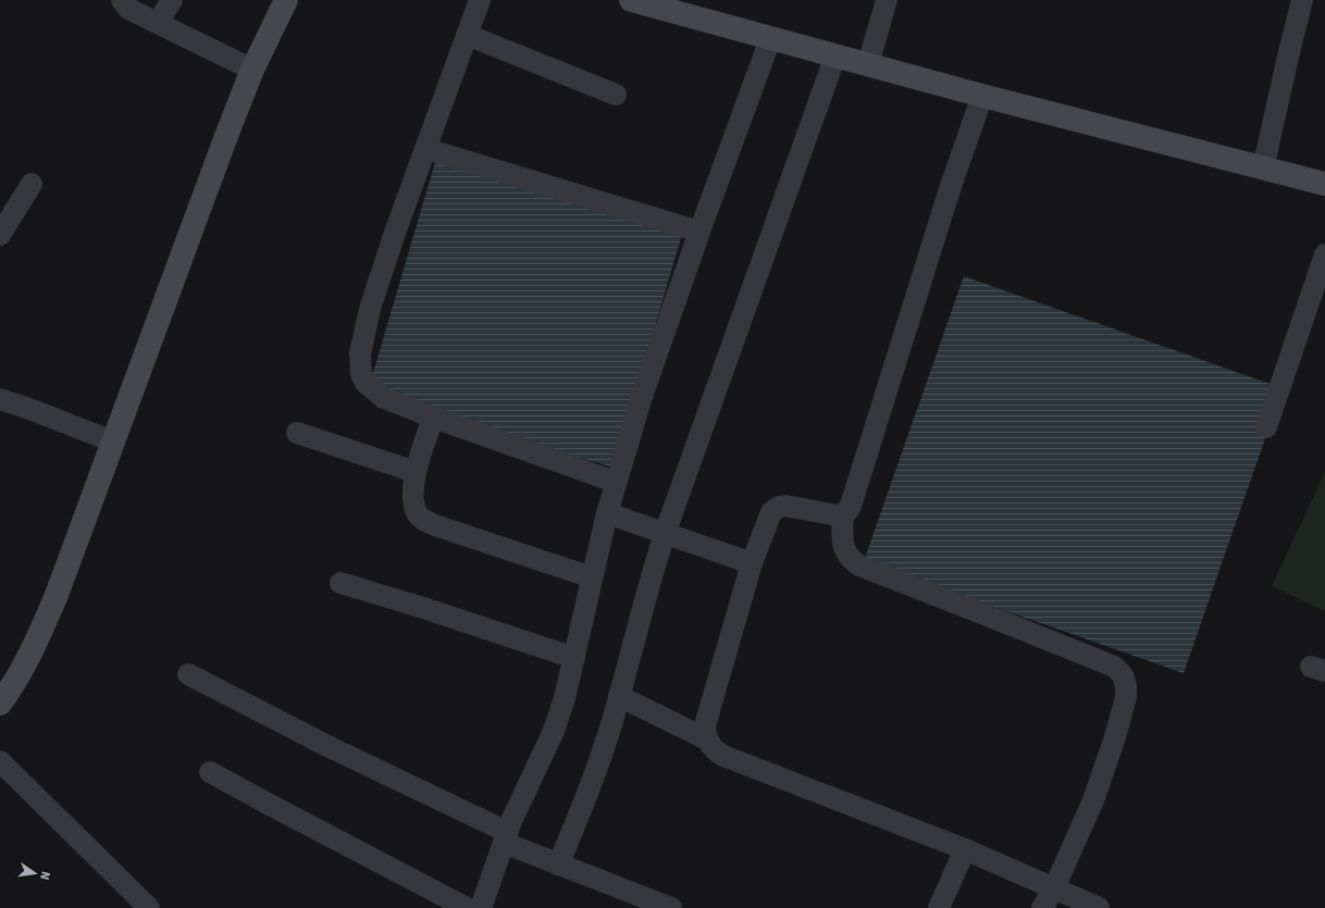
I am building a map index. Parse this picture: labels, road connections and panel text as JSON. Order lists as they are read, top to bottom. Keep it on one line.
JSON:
{"north":"right"}
